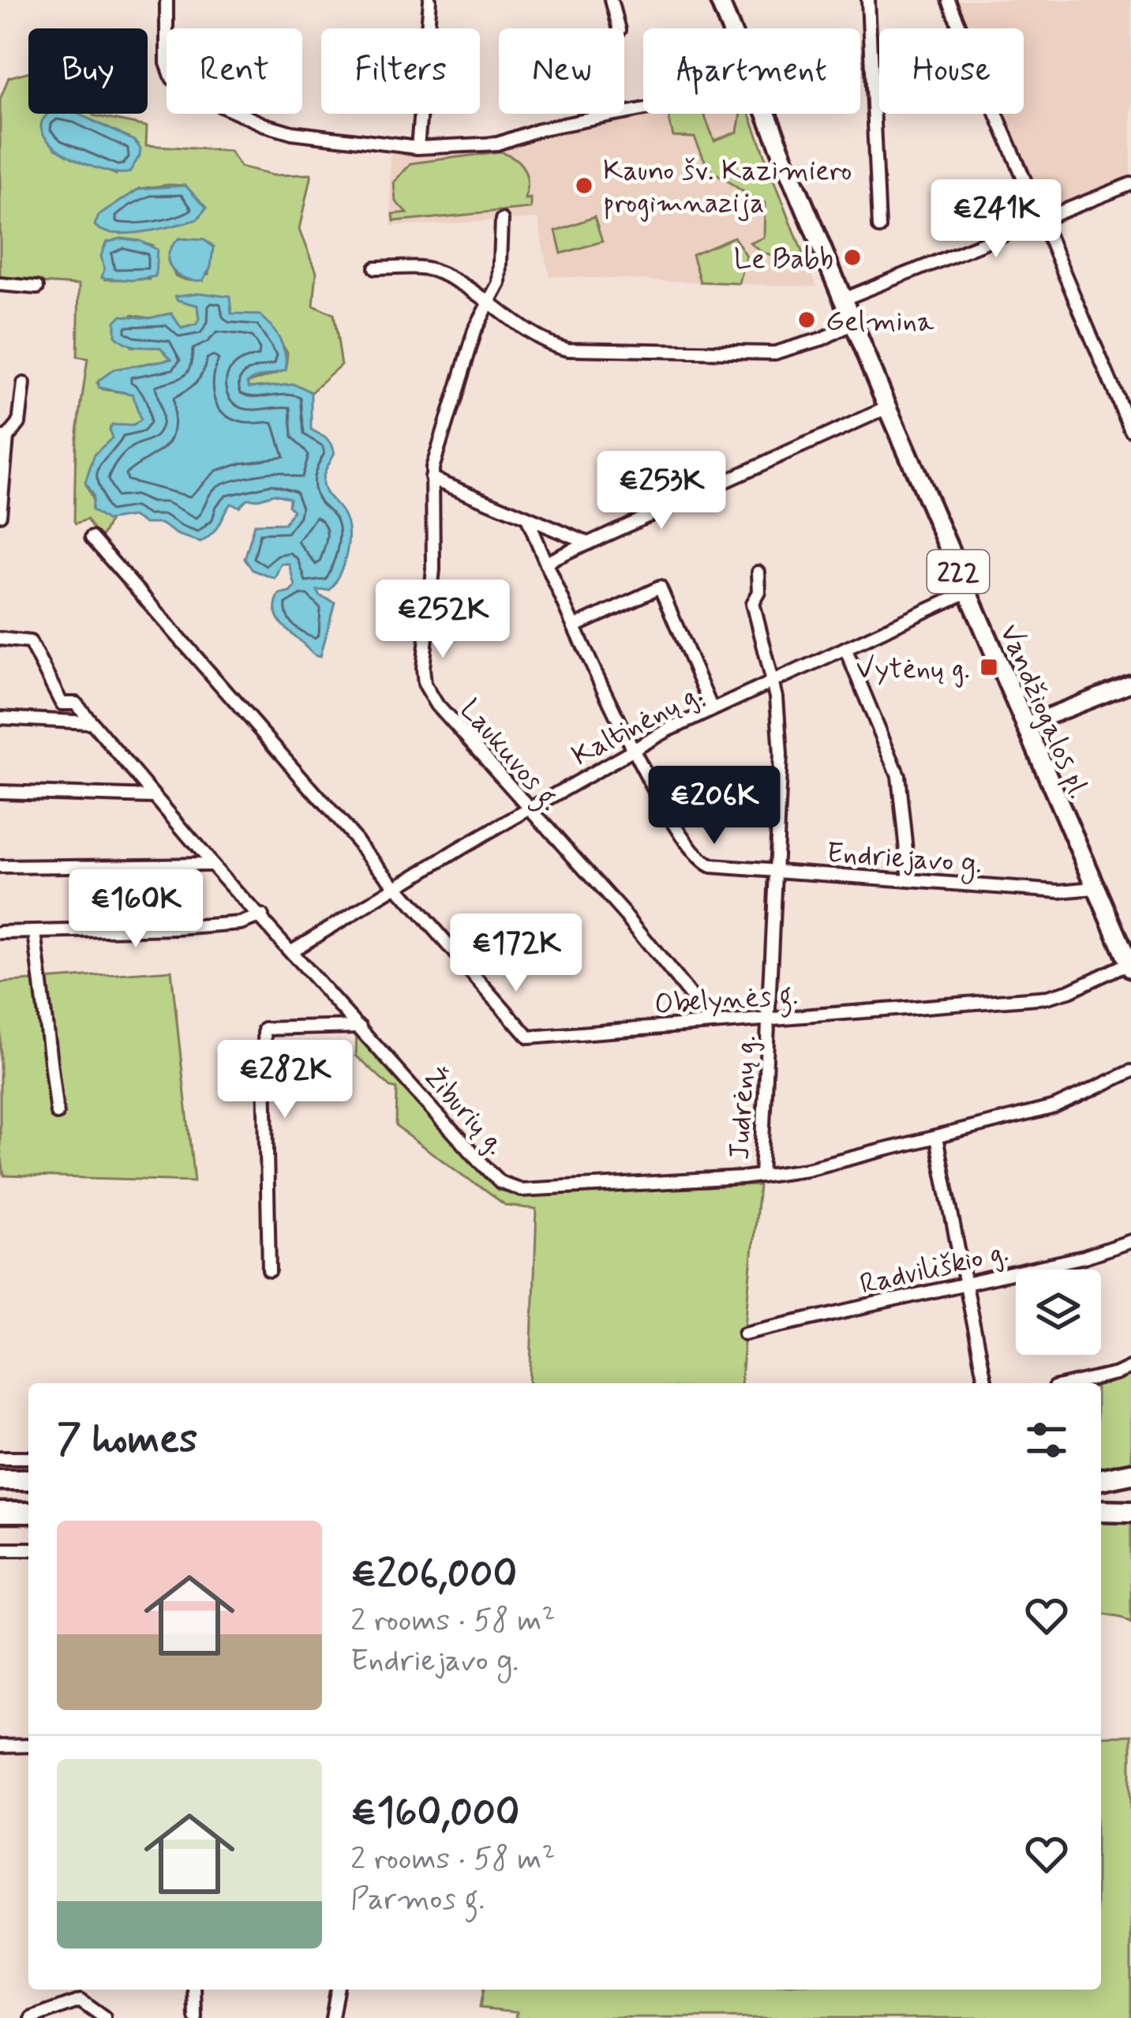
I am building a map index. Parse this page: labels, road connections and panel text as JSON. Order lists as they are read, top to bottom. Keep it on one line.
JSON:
{"streets":{"main road":["222","Vandžiogalos pl."],"street":["Kaltinėnų g.","Laukuvos g.","Endriejavo g.","Obelynės g.","Judrėnų g.","Žiburių g.","Radviliškio g."]},"crossings":[["Vandžiogalos pl.","Kaltinėnų g."],["Vandžiogalos pl.","Endriejavo g."],["Vandžiogalos pl.","Obelynės g."],["Kaltinėnų g.","Laukuvos g."],["Kaltinėnų g.","Endriejavo g."],["Kaltinėnų g.","Obelynės g."],["Kaltinėnų g.","Judrėnų g."],["Kaltinėnų g.","Žiburių g."],["Laukuvos g.","Obelynės g."],["Endriejavo g.","Judrėnų g."],["Obelynės g.","Judrėnų g."],["Judrėnų g.","Žiburių g."]],"places":{"other":["Kauno šv. Kazimiero progimnazija","Le Babb","Gelmina"],"transit":["Vytėnų g."]},"page":{"chip":["Buy","Rent","Filters","New","Apartment","House"],"price":["€241K","€253K","€252K","€206K","€160K","€172K","€282K"],"heading":"7 homes","list":[{"name":"€206,000","note":"2 rooms · 58 m² · Endriejavo g."},{"name":"€160,000","note":"2 rooms · 58 m² · Parmos g."}]}}
